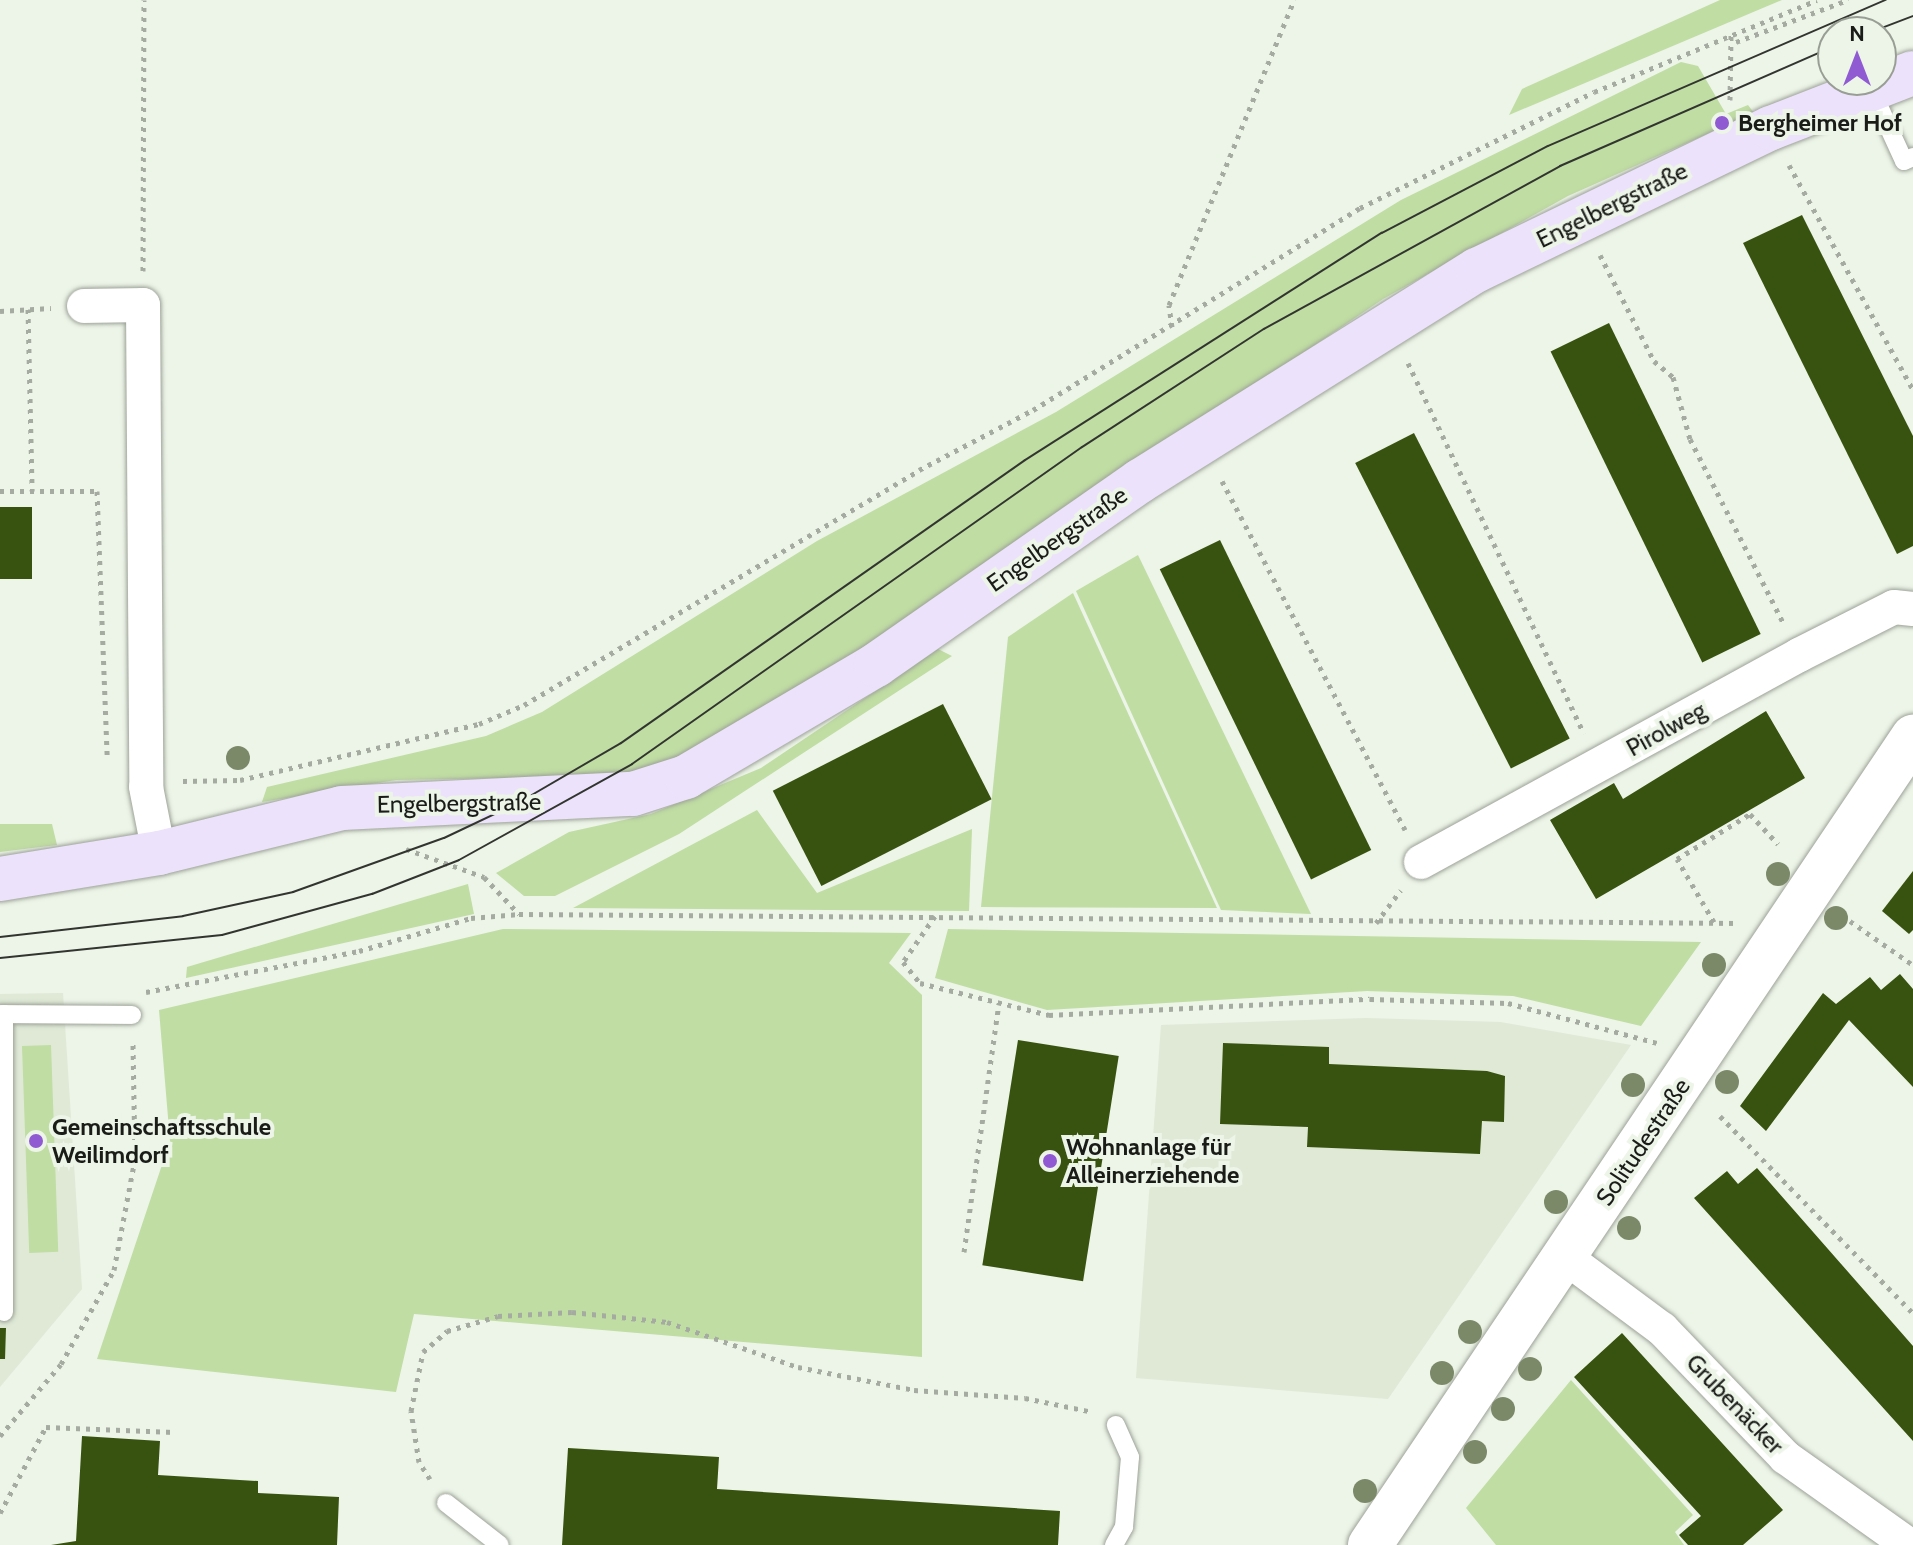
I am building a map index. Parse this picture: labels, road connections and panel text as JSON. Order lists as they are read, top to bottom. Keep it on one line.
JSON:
{"streets":{"main road":["Engelbergstraße"],"street":["Pirolweg","Solitudestraße","Grubenäcker"]},"crossings":[["Solitudestraße","Grubenäcker"]],"places":["Bergheimer Hof","Gemeinschaftsschule Weilimdorf","Wohnanlage für Alleinerziehende"],"north":"top"}
